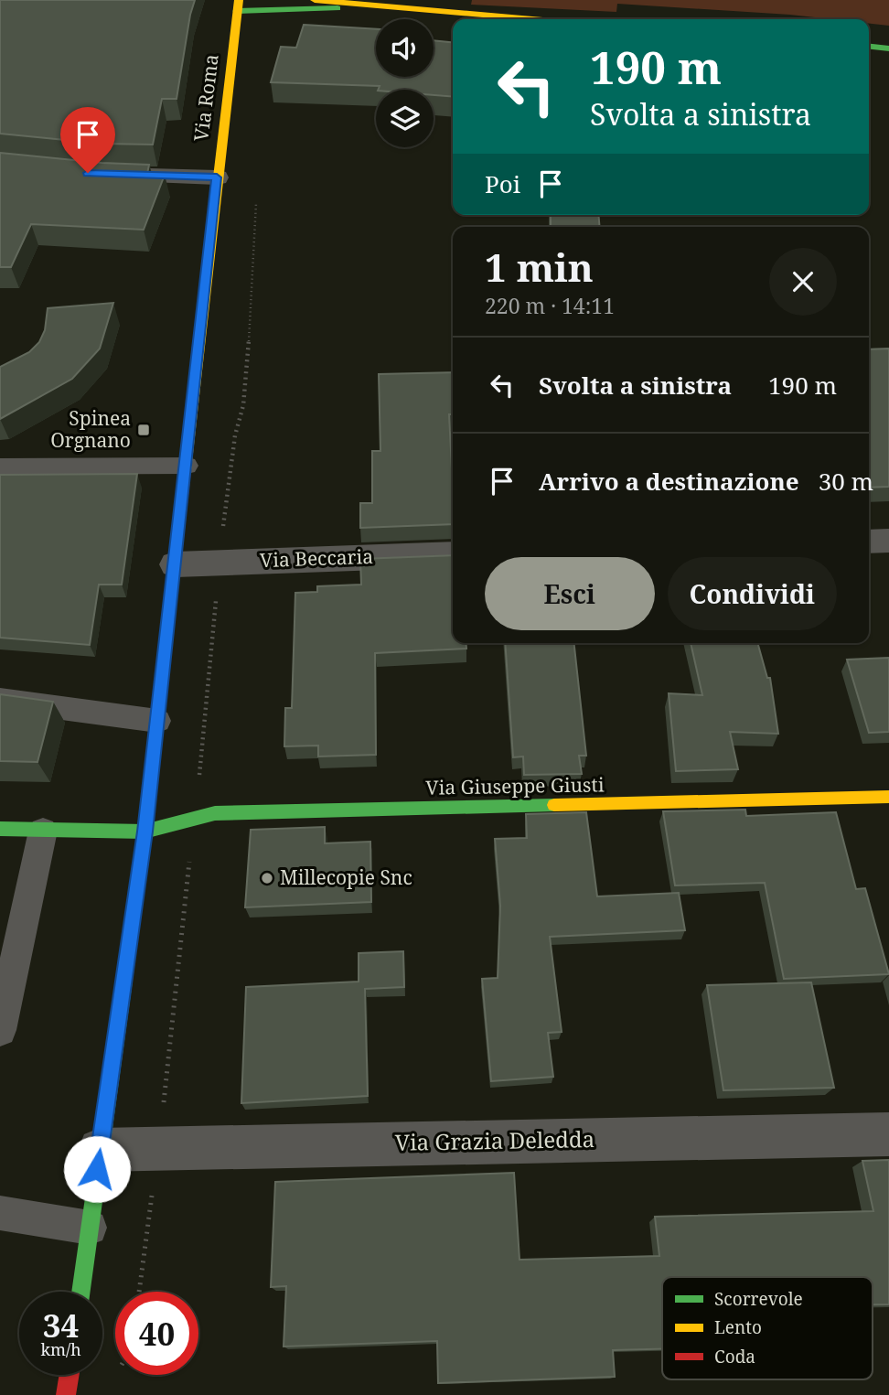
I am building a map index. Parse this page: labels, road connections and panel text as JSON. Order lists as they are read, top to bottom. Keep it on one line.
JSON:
{"streets":{"street":["Via Roma","Via Beccaria","Via Giuseppe Giusti","Via Grazia Deledda"]},"crossings":[["Via Roma","Via Beccaria"],["Via Roma","Via Giuseppe Giusti"],["Via Roma","Via Grazia Deledda"]],"places":{"transit":["Spinea Orgnano"],"other":["Millecopie Snc"]},"legend":["Scorrevole","Lento","Coda"],"page":{"turn":["190 m","Svolta a sinistra"],"then":"Poi","heading":["1 min","220 m · 14:11"],"list":[{"name":"Svolta a sinistra","value":"190 m"},{"name":"Arrivo a destinazione","value":"30 m"}],"buttons":["Esci","Condividi"],"speed":"34 km/h","limit":"40"}}
